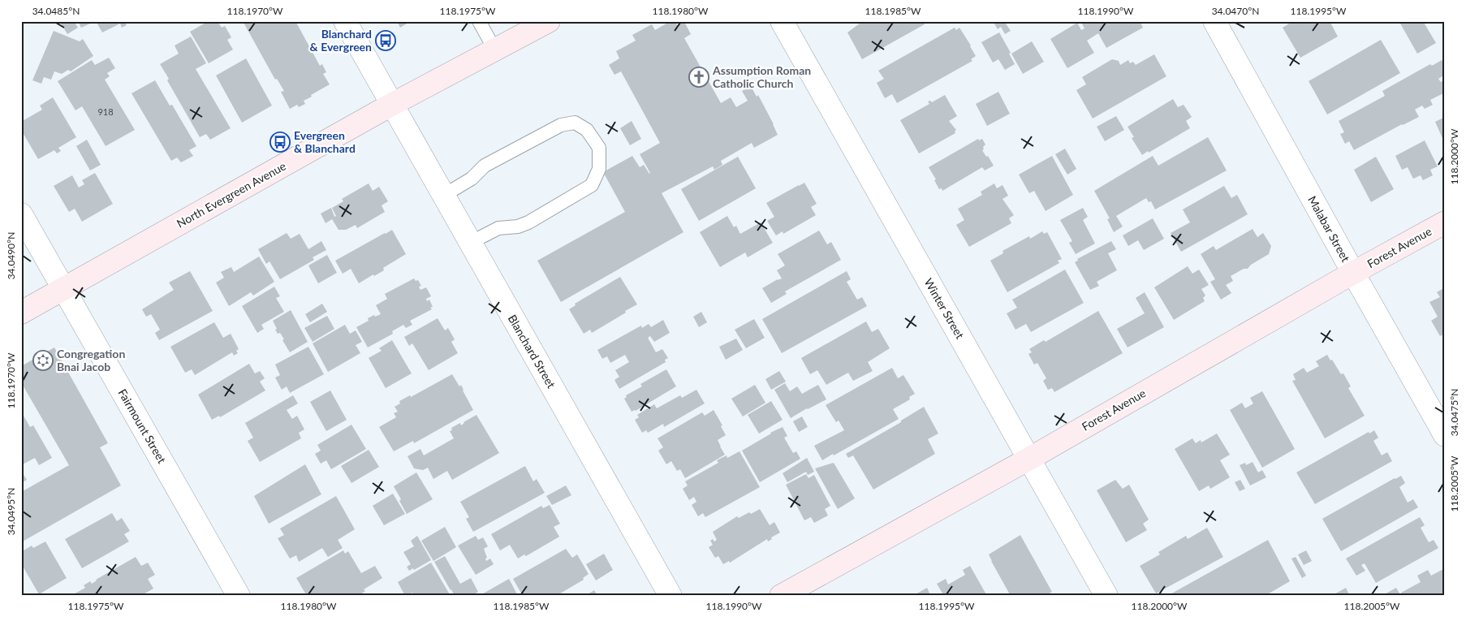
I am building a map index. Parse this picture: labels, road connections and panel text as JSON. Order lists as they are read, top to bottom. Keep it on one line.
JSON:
{"streets":{"street":["North Evergreen Avenue","Malabar Street","Forest Avenue","Winter Street","Blanchard Street","Fairmount Street"]},"crossings":[["North Evergreen Avenue","Blanchard Street"],["North Evergreen Avenue","Fairmount Street"],["Malabar Street","Forest Avenue"],["Forest Avenue","Winter Street"]],"places":{"bus stop":["Blanchard & Evergreen","Evergreen & Blanchard"],"church":["Assumption Roman Catholic Church"],"synagogue":["Congregation Bnai Jacob"]},"house_numbers":["918"],"coordinates":["34.0485°N","118.1970°W","118.1975°W","118.1980°W","118.1985°W","118.1990°W","34.0470°N","118.1995°W","118.2000°W","34.0490°N","34.0475°N","118.2005°W","34.0495°N"]}
